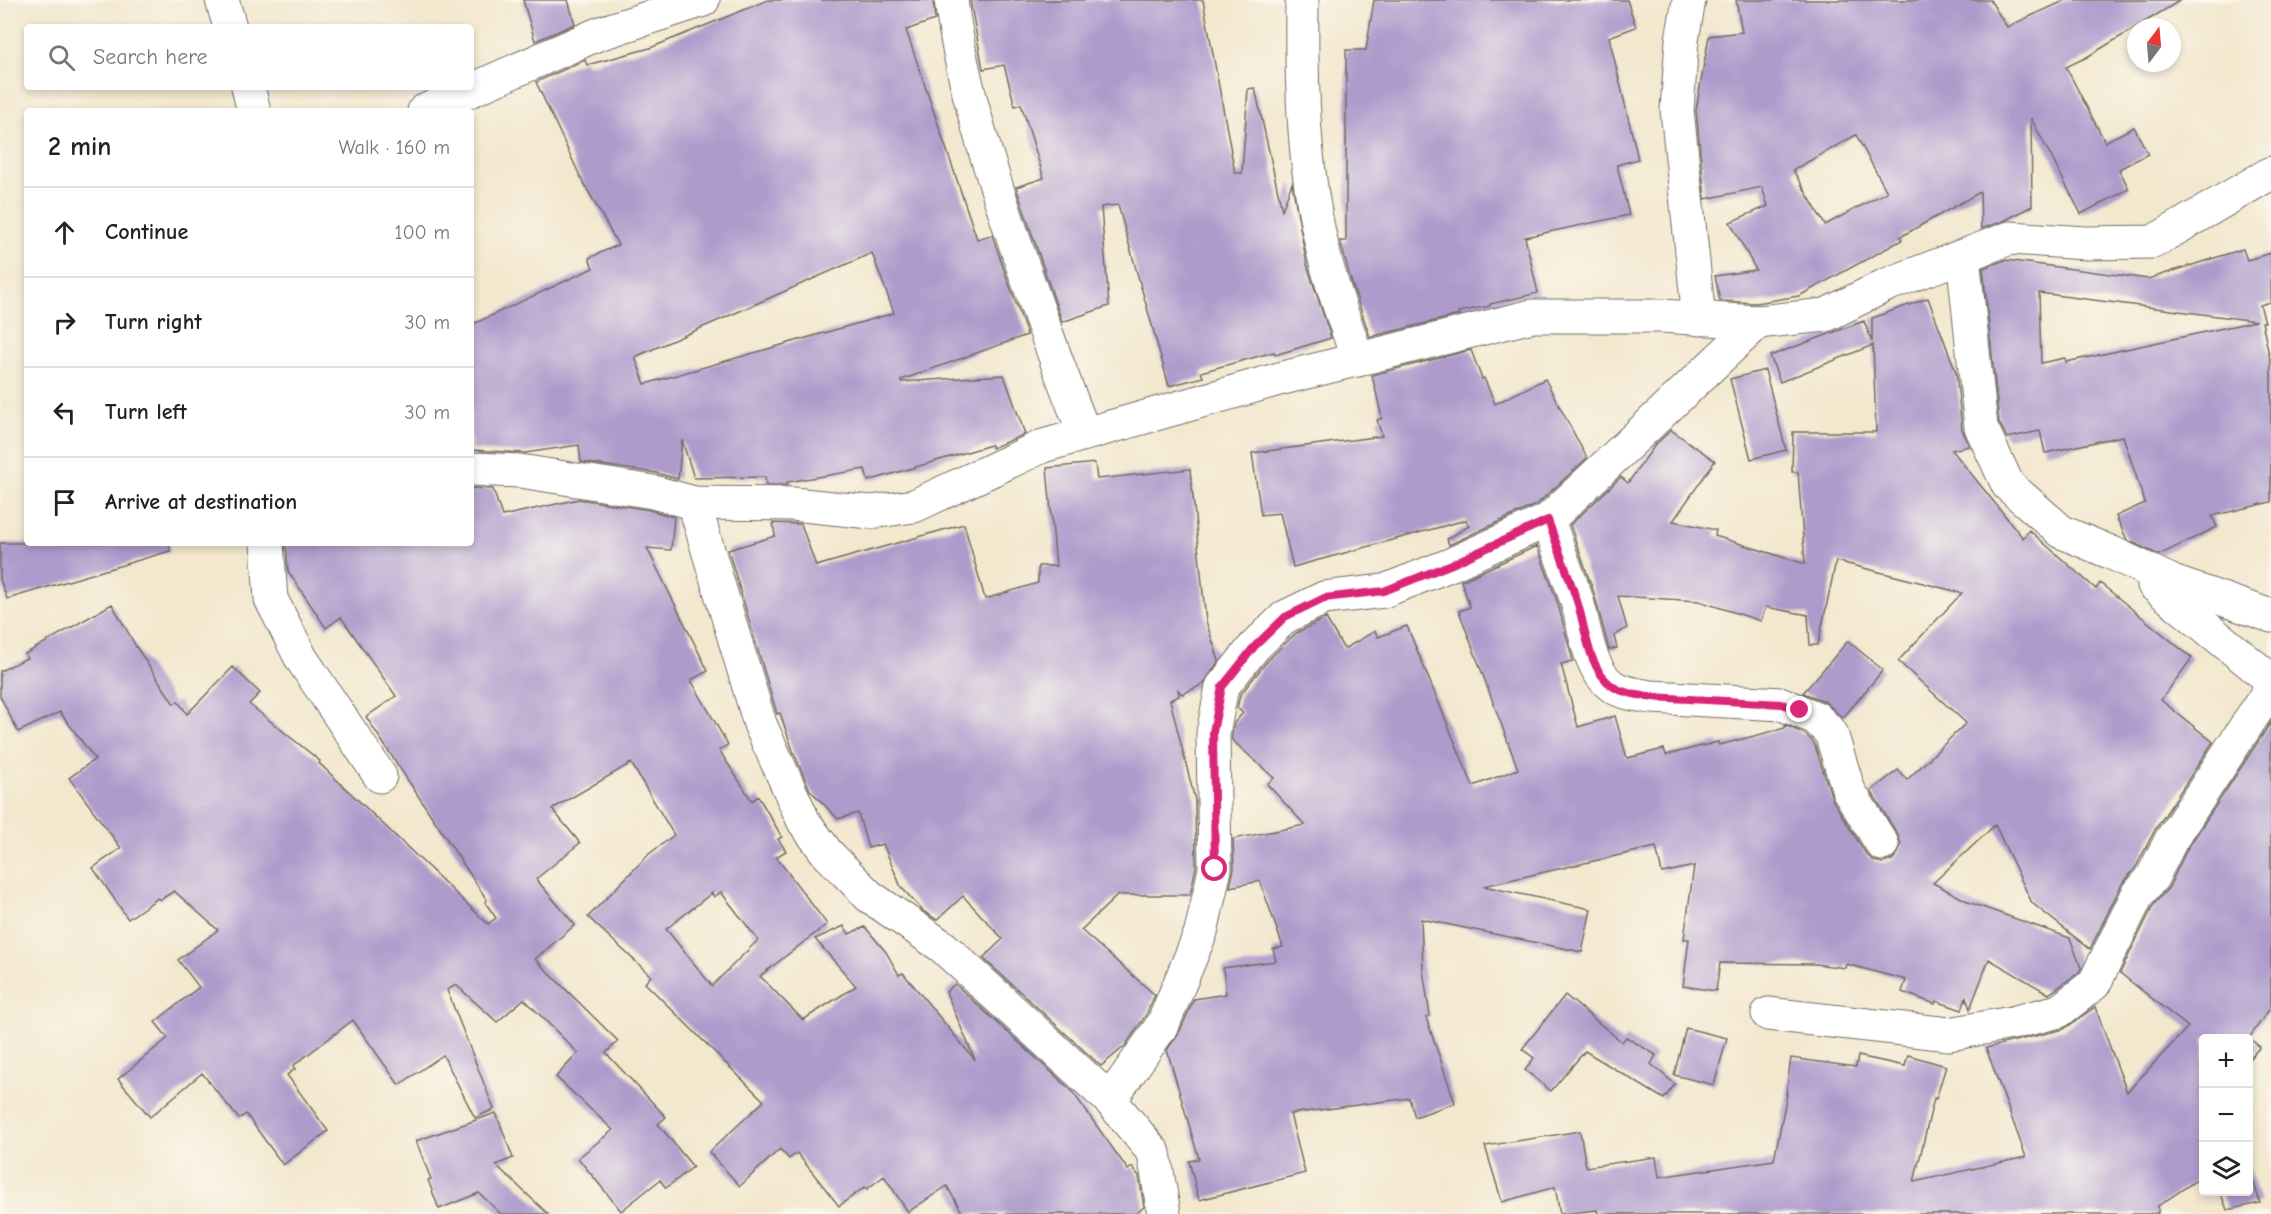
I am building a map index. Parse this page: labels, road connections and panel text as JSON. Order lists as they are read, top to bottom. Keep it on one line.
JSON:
{"north":"top","page":{"search":"Search here","heading":["2 min","Walk · 160 m"],"list":[["Continue","100 m"],["Turn right","30 m"],["Turn left","30 m"],"Arrive at destination"],"map_buttons":["+","−"]}}
